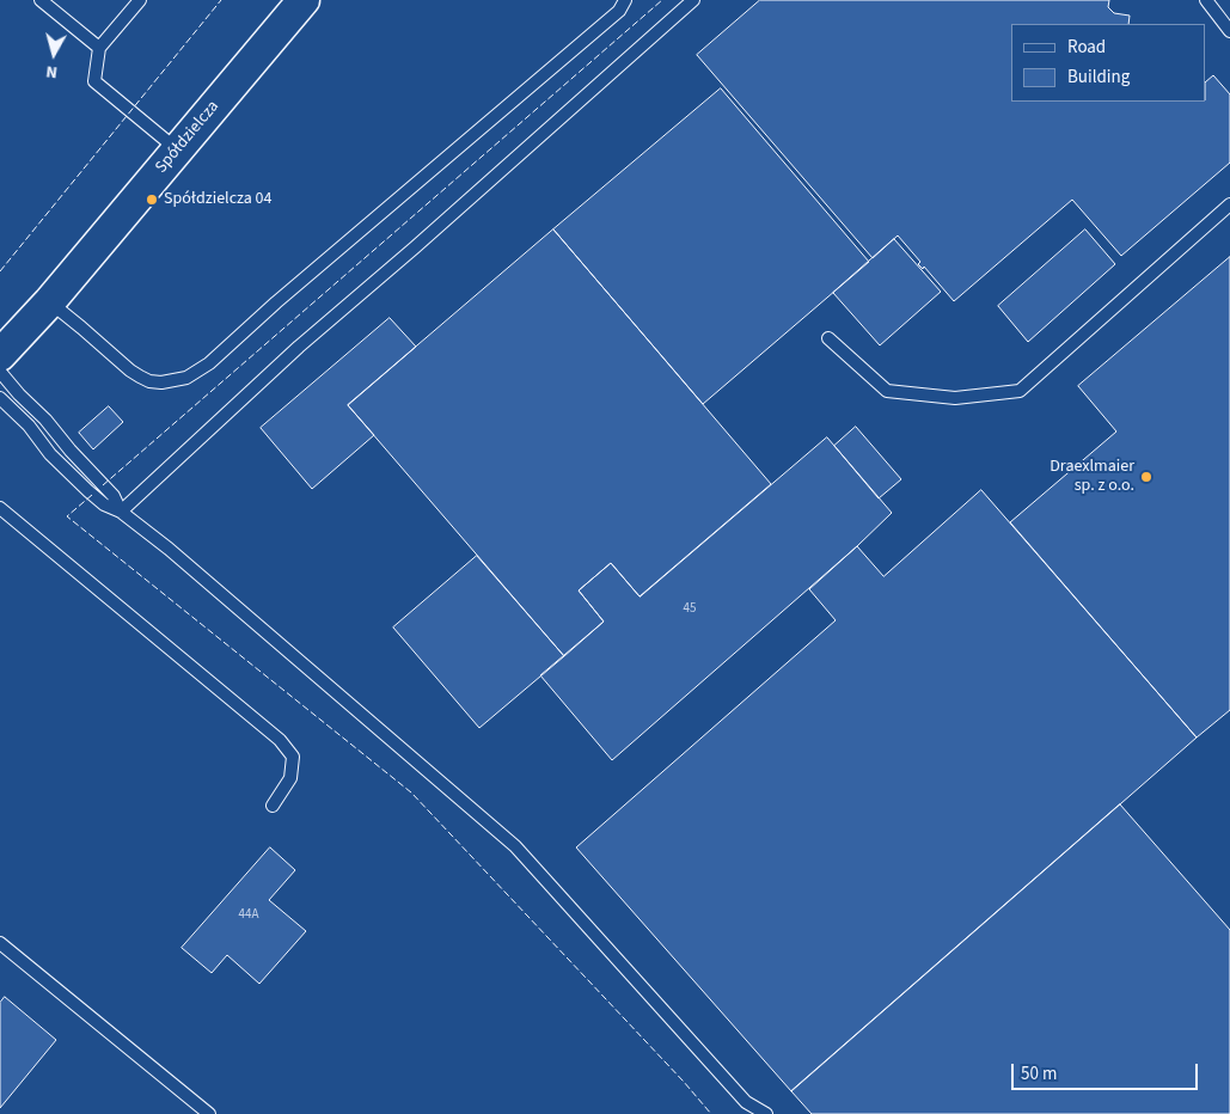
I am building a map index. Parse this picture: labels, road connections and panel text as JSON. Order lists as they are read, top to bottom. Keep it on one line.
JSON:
{"streets":{"street":["Spółdzielcza"]},"places":["Spółdzielcza 04","Draexlmaier sp. z o.o."],"house_numbers":["45","44A"],"legend":["Road","Building"],"scale_bar":"50 m","north":"bottom"}
